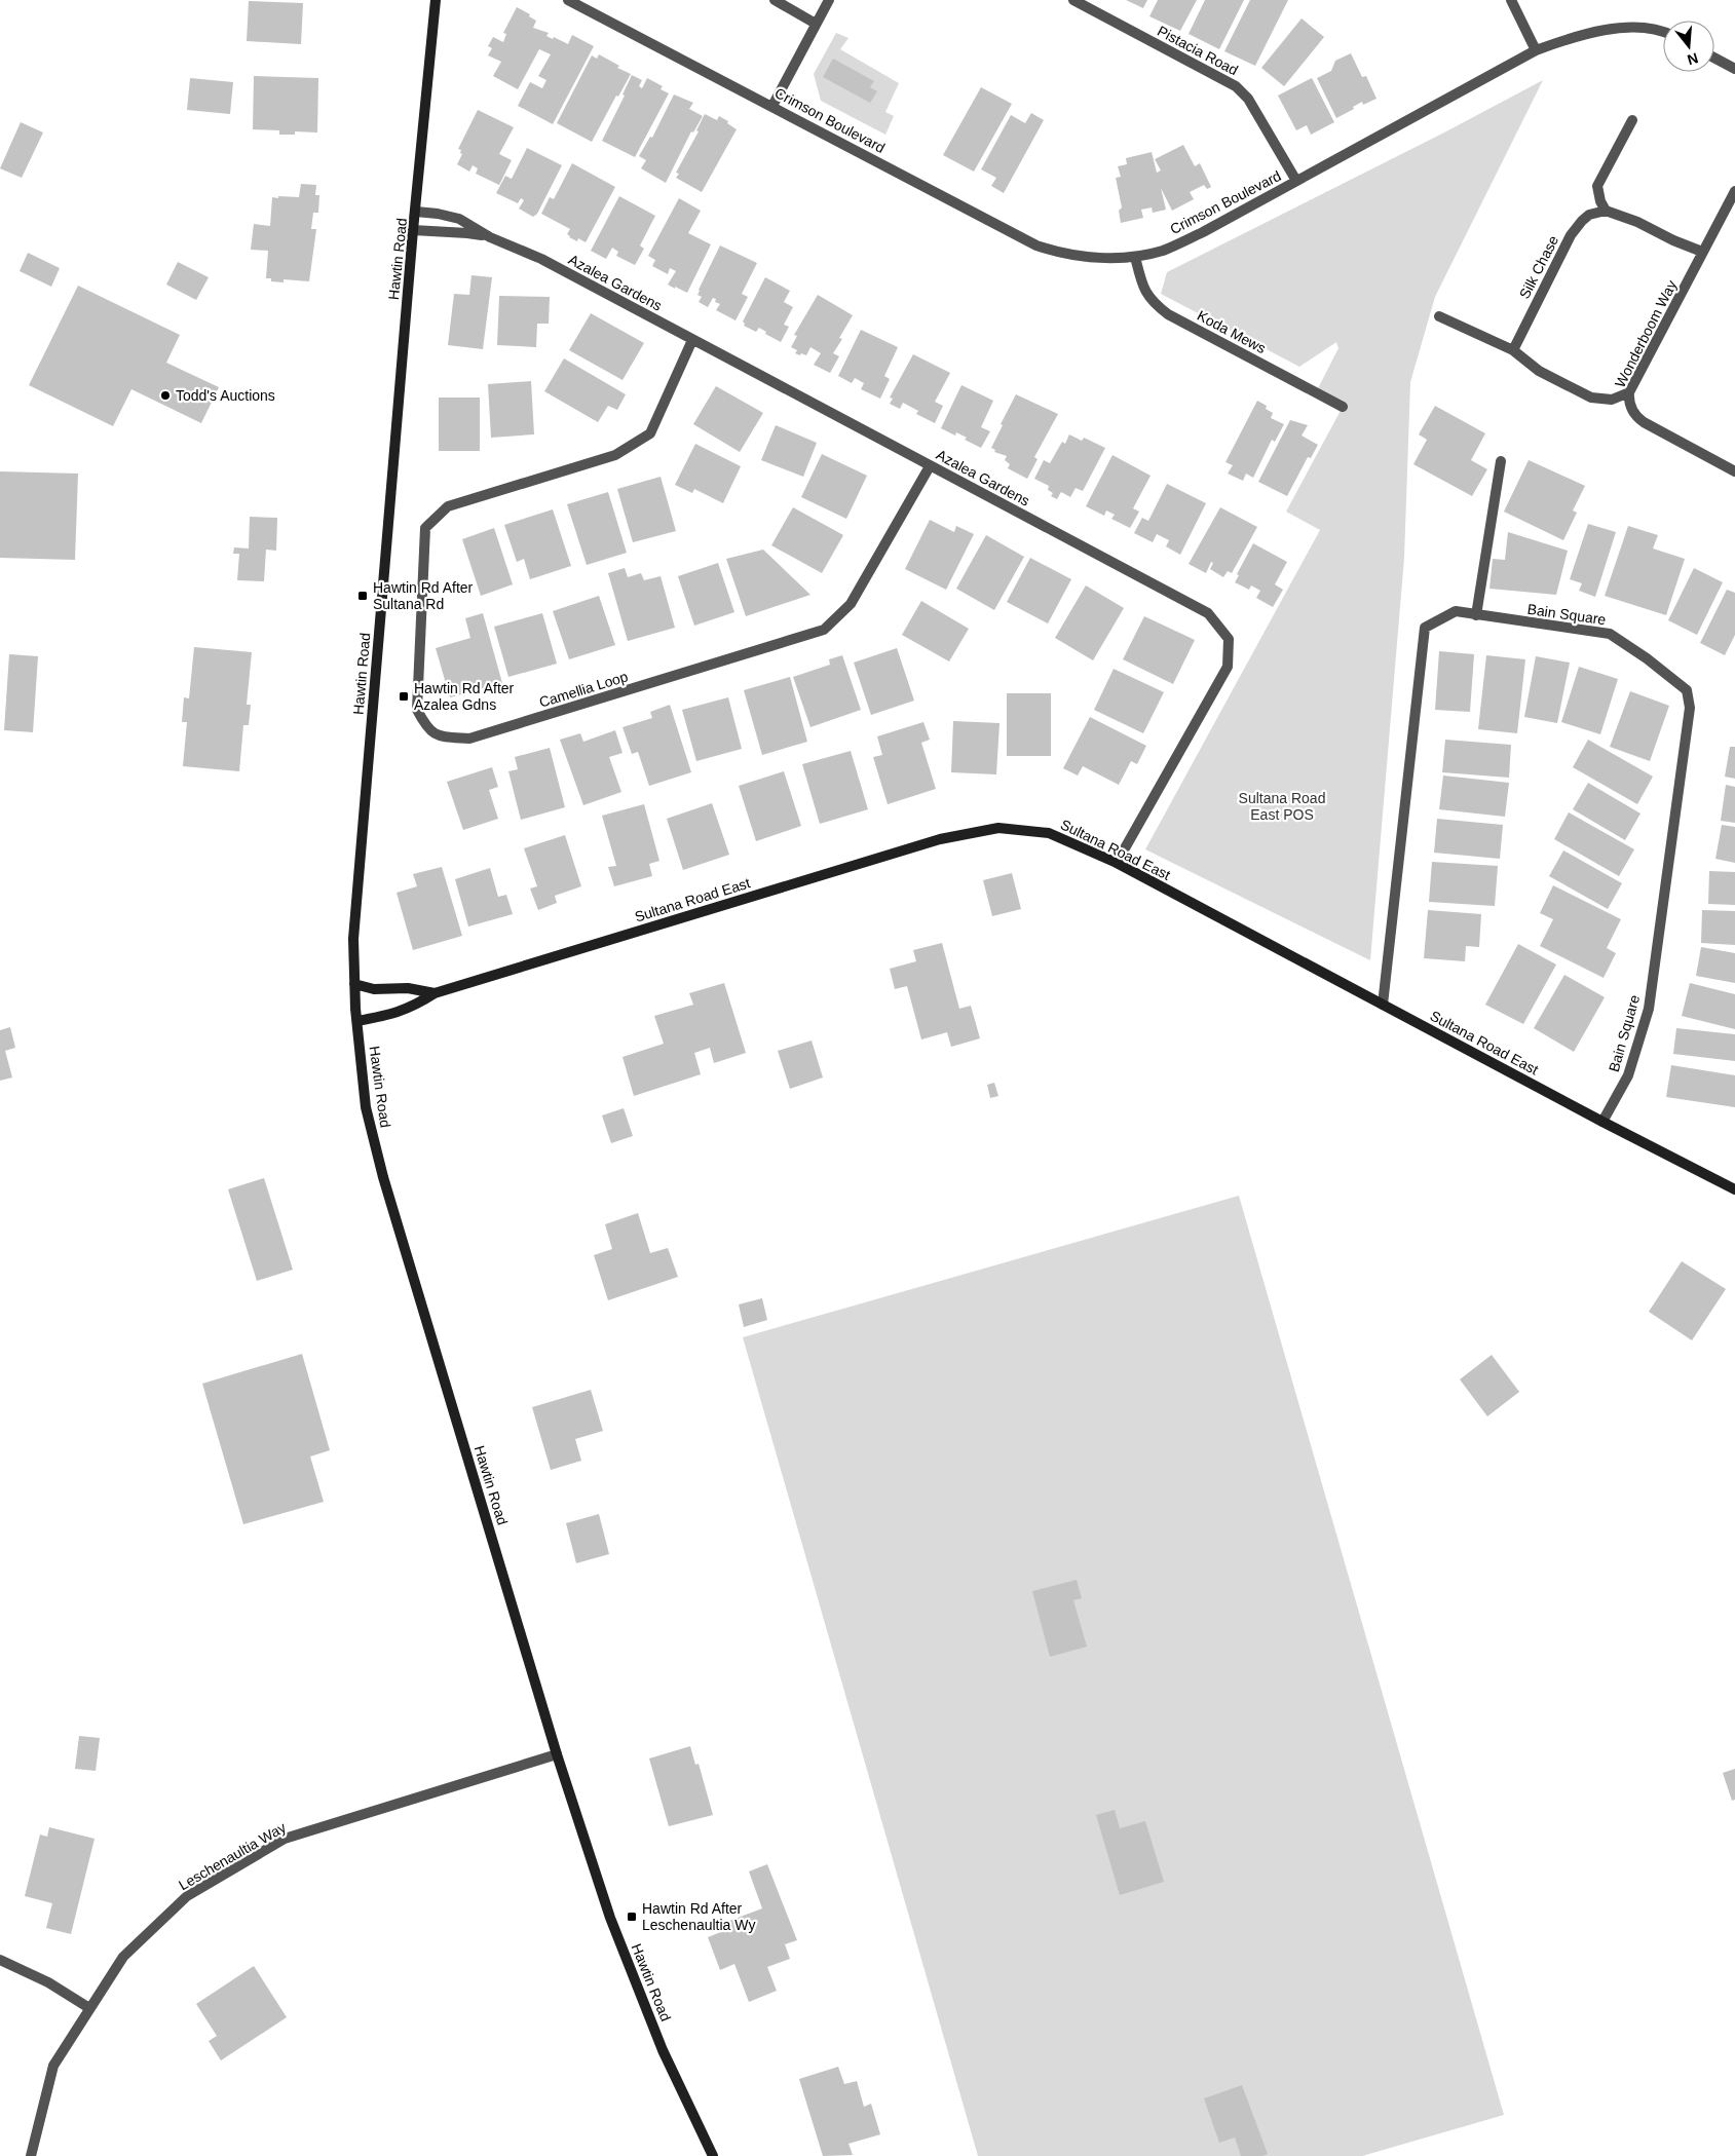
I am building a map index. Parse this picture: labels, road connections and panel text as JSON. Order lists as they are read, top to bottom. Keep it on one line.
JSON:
{"streets":{"main road":["Hawtin Road","Sultana Road East"],"street":["Pistacia Road","Crimson Boulevard","Silk Chase","Azalea Gardens","Koda Mews","Wonderboom Way","Bain Square","Camellia Loop","Leschenaultia Way"]},"crossings":[["Pistacia Road","Crimson Boulevard"],["Crimson Boulevard","Koda Mews"],["Hawtin Road","Azalea Gardens"],["Hawtin Road","Sultana Road East"],["Hawtin Road","Leschenaultia Way"],["Azalea Gardens","Camellia Loop"],["Azalea Gardens","Sultana Road East"],["Bain Square","Sultana Road East"]],"parks":["Sultana Road East POS"],"places":{"other":["Todd's Auctions"],"transit":["Hawtin Rd After Sultana Rd","Hawtin Rd After Azalea Gdns","Hawtin Rd After Leschenaultia Wy"]},"north":"bottom"}
